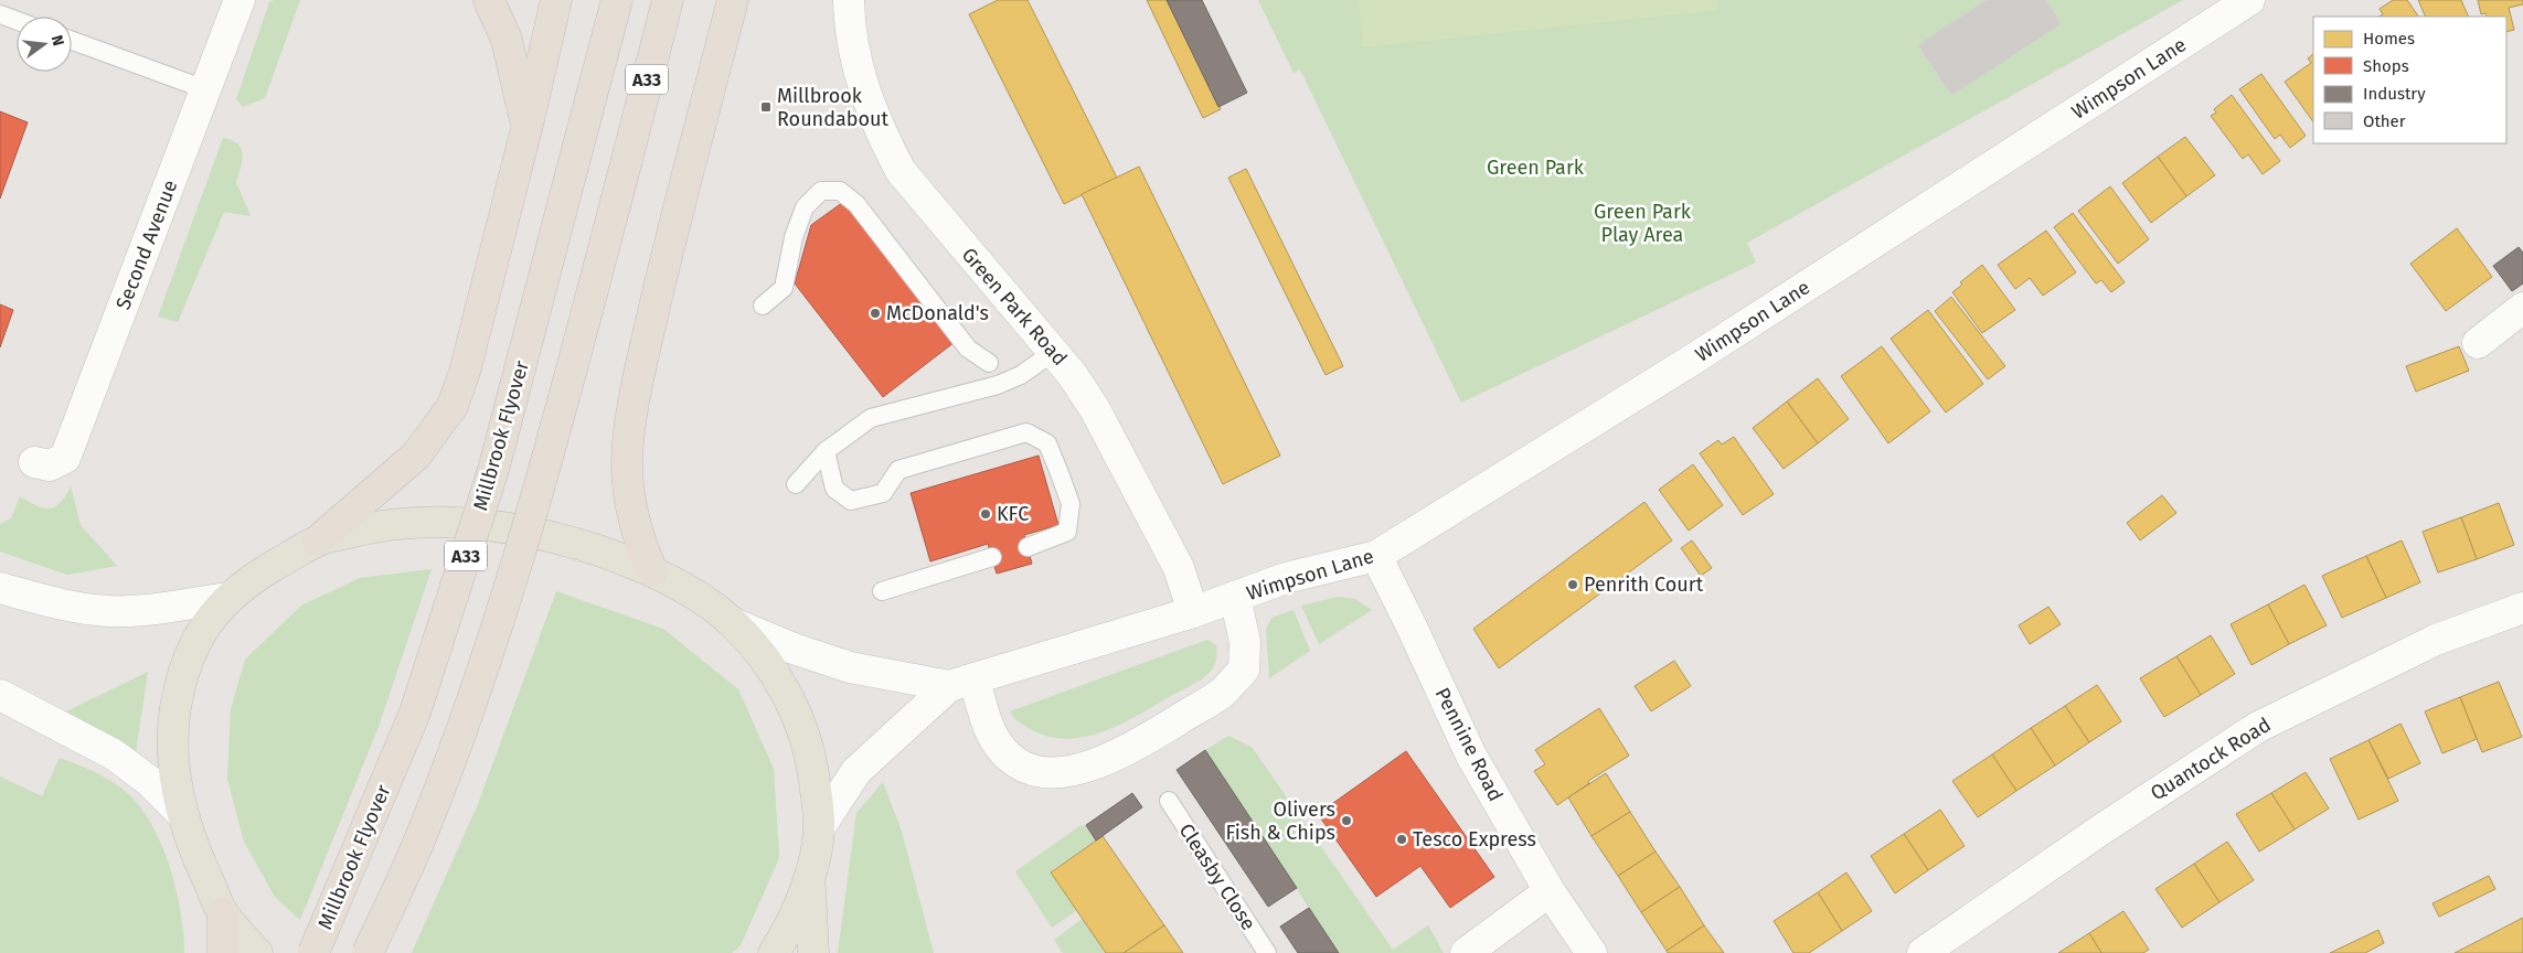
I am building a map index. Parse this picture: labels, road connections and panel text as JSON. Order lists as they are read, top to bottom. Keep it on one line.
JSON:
{"streets":{"highway":["A33","Millbrook Flyover"],"street":["Wimpson Lane","Second Avenue","Green Park Road","Pennine Road","Quantock Road"],"lane":["Cleasby Close"]},"crossings":[["Wimpson Lane","Green Park Road"],["Wimpson Lane","Pennine Road"]],"parks":["Green Park","Green Park Play Area"],"places":{"transit":["Millbrook Roundabout"],"other":["McDonald's","KFC","Penrith Court","Olivers Fish & Chips","Tesco Express"]},"legend":["Homes","Shops","Industry","Other"],"north":"right"}
